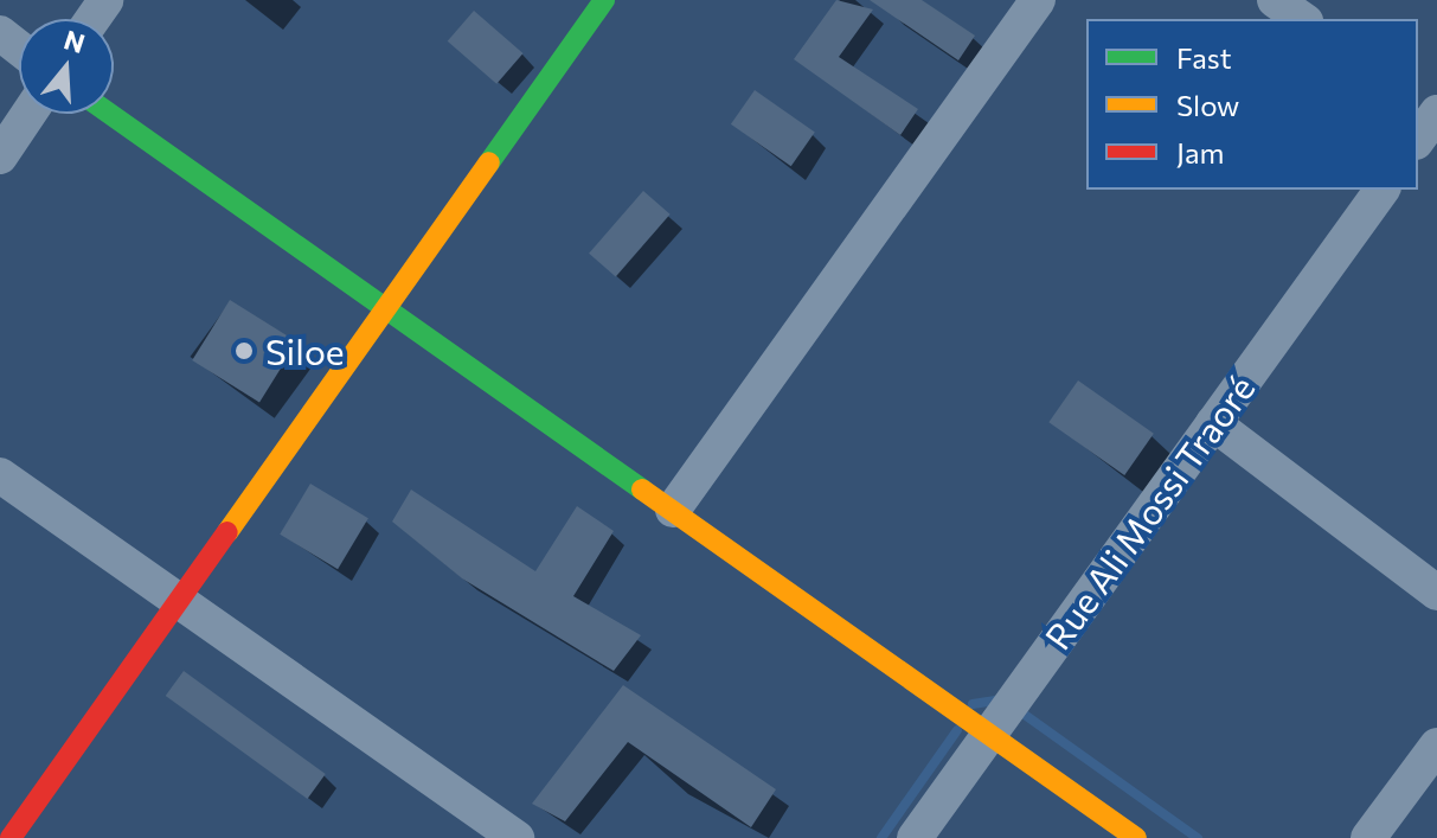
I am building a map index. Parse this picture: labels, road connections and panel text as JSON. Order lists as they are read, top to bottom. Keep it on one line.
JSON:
{"streets":{"street":["Rue Ali Mossi Traoré"]},"places":["Siloe"],"legend":["Fast","Slow","Jam"],"north":"top"}
